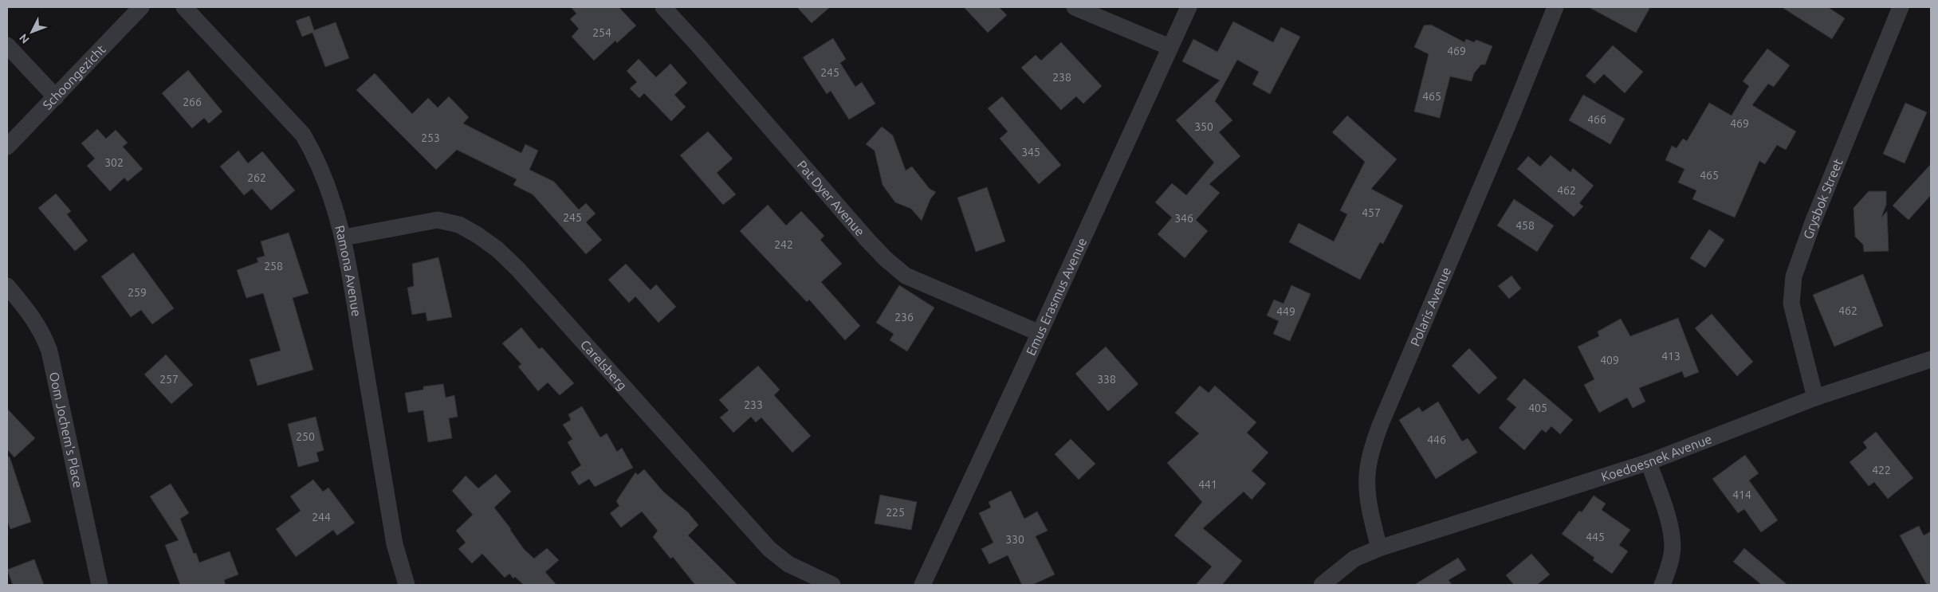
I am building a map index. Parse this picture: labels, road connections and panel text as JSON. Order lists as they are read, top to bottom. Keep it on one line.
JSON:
{"streets":{"street":["Schoongezicht","Pat Dyer Avenue","Grysbok Street","Ramona Avenue","Emus Erasmus Avenue","Polaris Avenue","Carelsberg","Oom Jochem's Place","Koedoesnek Avenue"]},"crossings":[["Pat Dyer Avenue","Emus Erasmus Avenue"],["Grysbok Street","Koedoesnek Avenue"],["Ramona Avenue","Carelsberg"],["Polaris Avenue","Koedoesnek Avenue"]],"house_numbers":["254","469","245","238","465","266","466","469","350","253","345","302","465","262","462","457","245","346","458","242","258","259","462","449","236","413","409","257","338","233","405","250","446","422","441","414","225","244","445","330"],"north":"bottom left"}
